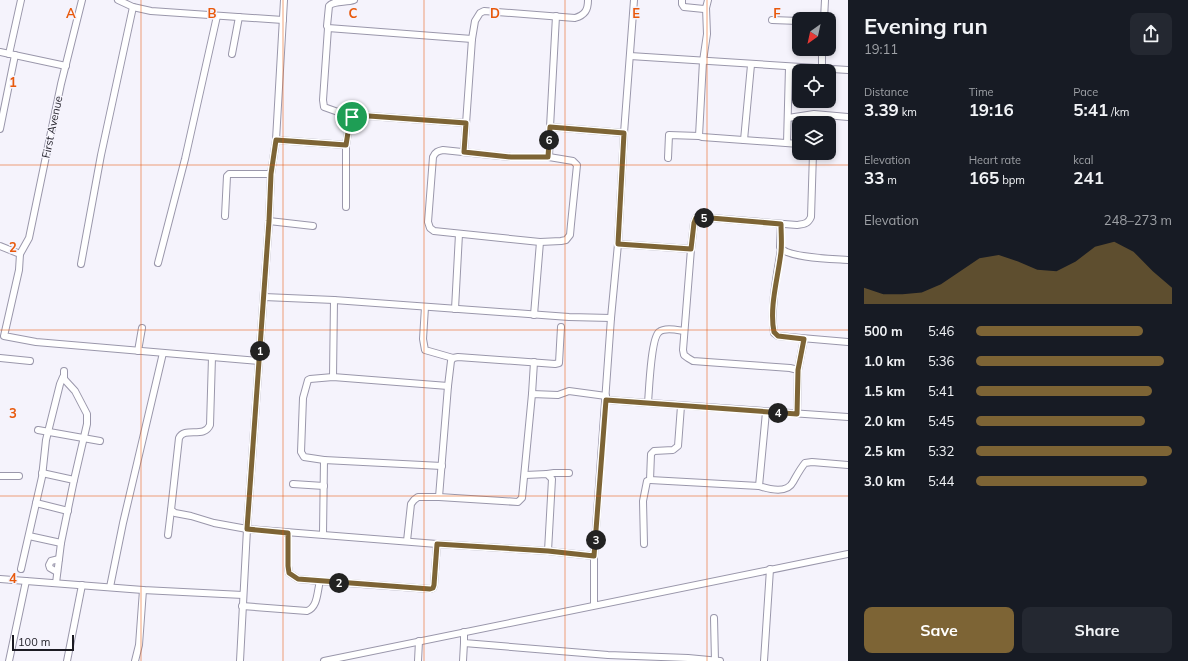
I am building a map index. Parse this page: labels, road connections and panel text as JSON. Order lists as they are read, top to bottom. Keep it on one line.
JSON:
{"streets":{"street":["First Avenue"]},"scale_bar":"100 m","north":"bottom left","page":{"heading":["Evening run","19:11"],"stats":[["Distance","3.39 km"],["Time","19:16"],["Pace","5:41 /km"],["Elevation","33 m"],["Heart rate","165 bpm"],["kcal","241"]],"pins":["6","5","1","4","3","2"],"chart":["Elevation","248–273 m"],"list":[{"name":"500 m","note":"5:46"},{"name":"1.0 km","note":"5:36"},{"name":"1.5 km","note":"5:41"},{"name":"2.0 km","note":"5:45"},{"name":"2.5 km","note":"5:32"},{"name":"3.0 km","note":"5:44"}],"buttons":["Save","Share"],"scale":"100 m"},"grid":{"columns":["A","B","C","D","E","F"],"rows":["1","2","3","4"]}}
